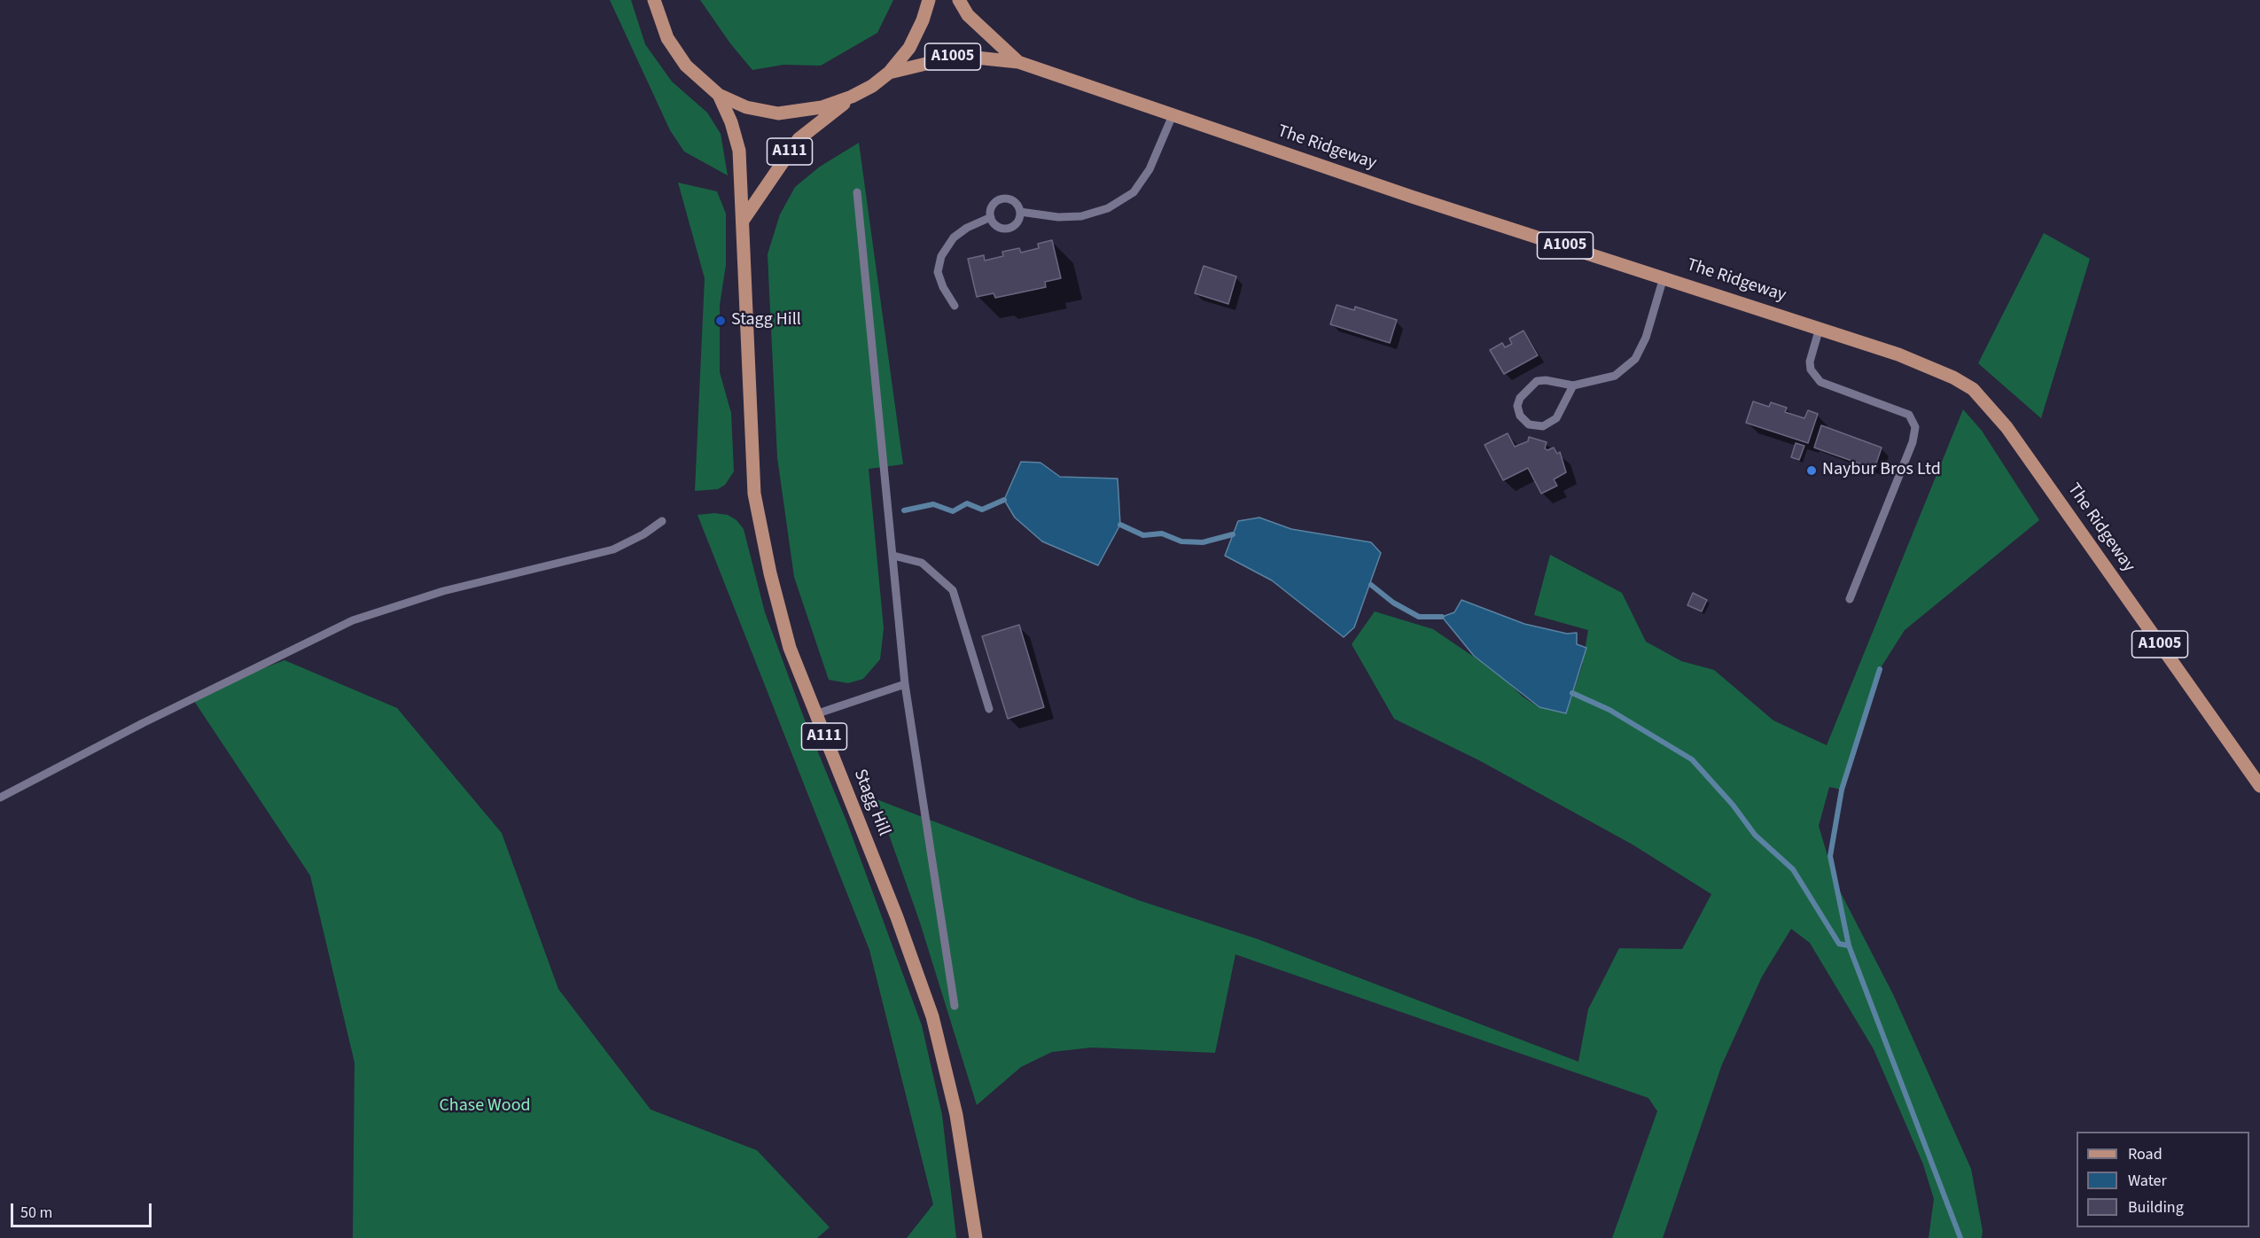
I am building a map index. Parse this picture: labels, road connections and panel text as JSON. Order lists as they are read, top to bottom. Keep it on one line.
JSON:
{"streets":{"main road":["A1005","The Ridgeway","A111","Stagg Hill"]},"crossings":[["A111","Stagg Hill"]],"parks":["Chase Wood"],"places":["Stagg Hill","Naybur Bros Ltd"],"legend":["Road","Water","Building"],"scale_bar":"50 m"}
